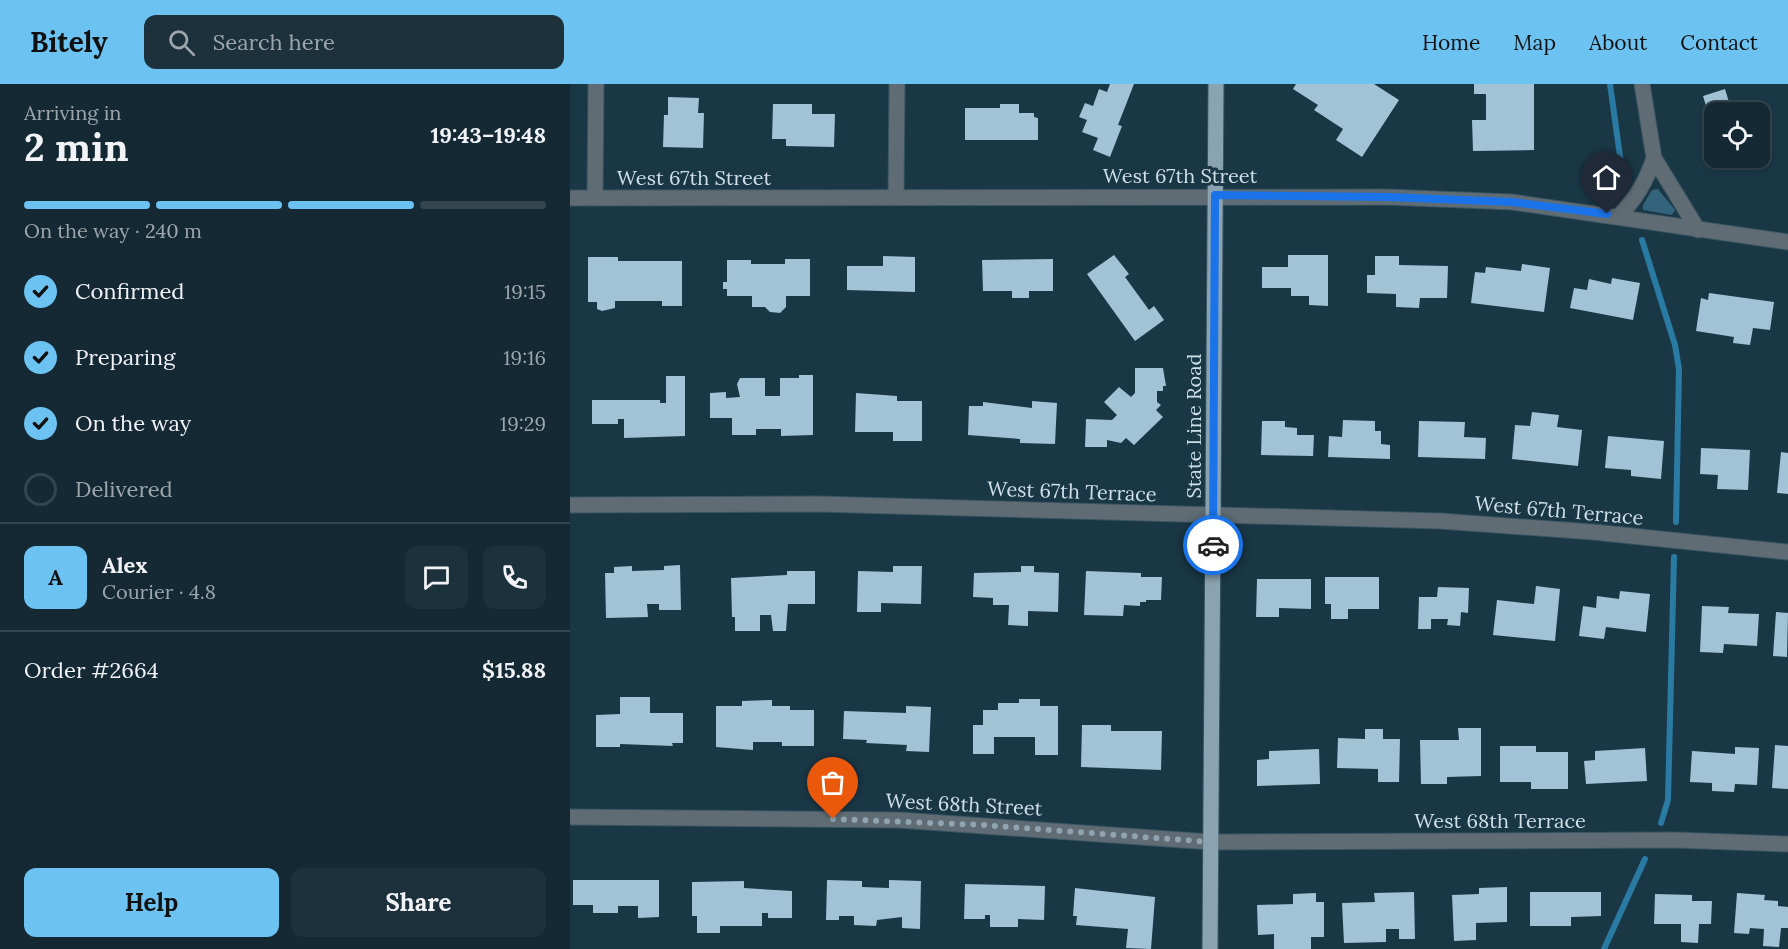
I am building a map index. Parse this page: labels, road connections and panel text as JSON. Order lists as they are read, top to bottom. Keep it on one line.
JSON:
{"streets":{"main road":["State Line Road"],"street":["West 67th Street","West 67th Terrace","West 68th Street","West 68th Terrace"]},"crossings":[["West 67th Street","State Line Road"],["State Line Road","West 67th Terrace"],["State Line Road","West 68th Street"],["State Line Road","West 68th Terrace"],["West 68th Street","West 68th Terrace"]],"page":{"header":"Bitely","search":"Search here","nav":["Home","Map","About","Contact"],"heading":["2 min","Arriving in","19:43–19:48"],"panel":["Alex","Courier · 4.8","Order #2664","$15.88"],"bar":"On the way · 240 m","list":[["Confirmed","19:15"],["Preparing","19:16"],["On the way","19:29"],"Delivered"],"round":"A","buttons":["Help","Share"]}}
